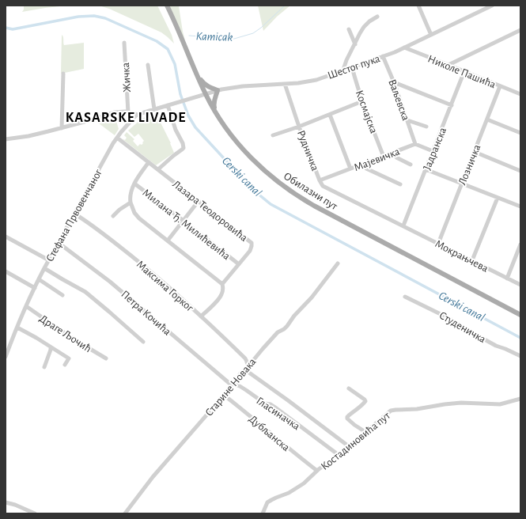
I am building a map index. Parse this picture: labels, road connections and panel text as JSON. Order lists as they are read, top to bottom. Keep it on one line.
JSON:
{"streets":{"main road":["Обилазни пут"],"street":["Шестог пука","Николе Пашића","Жичка","Ваљевска","Космајска","Јадранска","Рудничка","Мајевичка","Лозничка","Лазара Теодоровића","Стефана Првовенчаног","Милана Ђ. Милићевића","Мокрањчева","Максима Горког","Петра Кочића","Студеничка","Драге Љочић","Старине Новака","Гласиначка","Дубљанска","Костадиновића пут"]},"crossings":[["Шестог пука","Николе Пашића"],["Шестог пука","Ваљевска"],["Шестог пука","Космајска"],["Шестог пука","Рудничка"],["Шестог пука","Обилазни пут"],["Шестог пука","Стефана Првовенчаног"],["Николе Пашића","Јадранска"],["Николе Пашића","Лозничка"],["Ваљевска","Мајевичка"],["Космајска","Мајевичка"],["Јадранска","Рудничка"],["Јадранска","Мокрањчева"],["Рудничка","Мајевичка"],["Рудничка","Мокрањчева"],["Лозничка","Мокрањчева"],["Лазара Теодоровића","Стефана Првовенчаног"],["Лазара Теодоровића","Милана Ђ. Милићевића"],["Стефана Првовенчаног","Максима Горког"],["Стефана Првовенчаног","Петра Кочића"],["Стефана Првовенчаног","Драге Љочић"],["Максима Горког","Старине Новака"],["Максима Горког","Костадиновића пут"],["Петра Кочића","Старине Новака"],["Петра Кочића","Гласиначка"],["Старине Новака","Гласиначка"],["Старине Новака","Дубљанска"],["Гласиначка","Костадиновића пут"],["Дубљанска","Костадиновића пут"]],"districts":["KASARSKE LIVADE"],"water":["Kamicak","Cerski canal"]}
